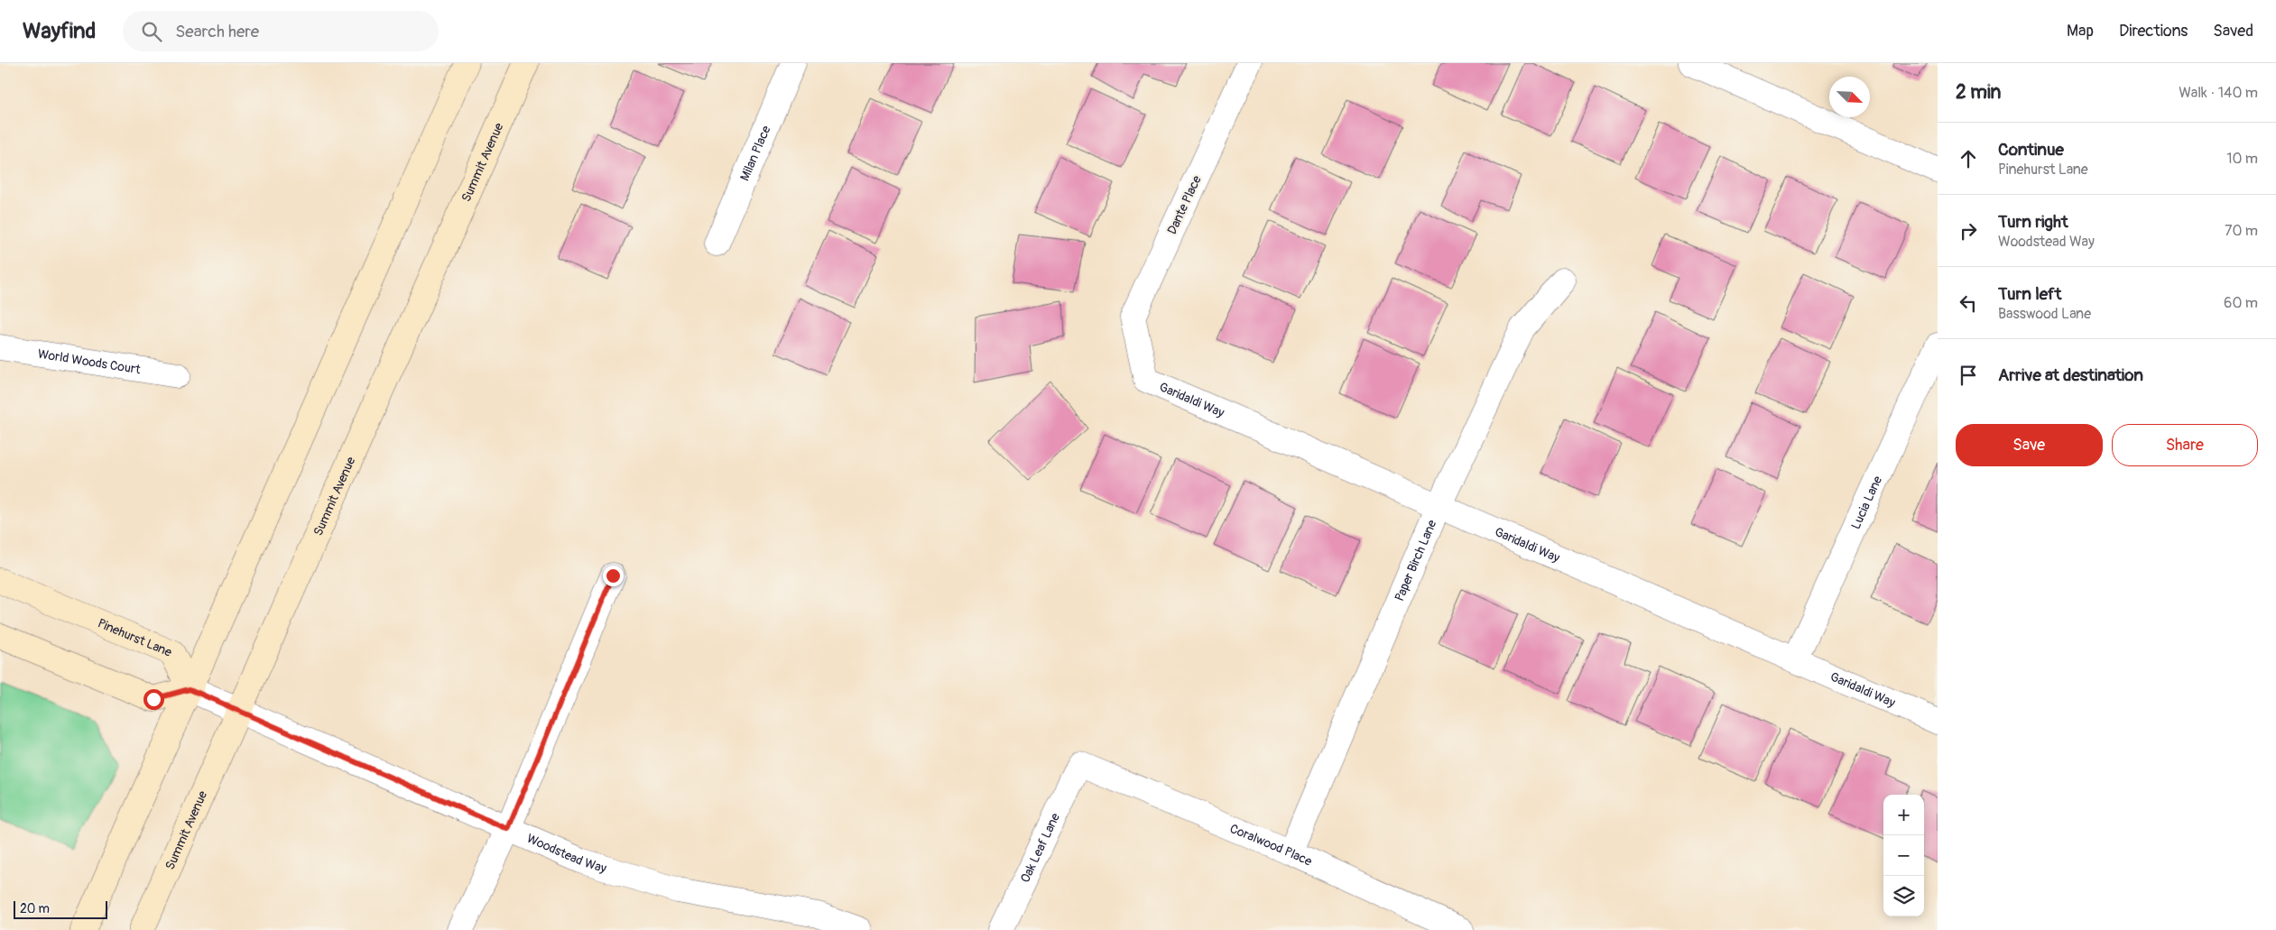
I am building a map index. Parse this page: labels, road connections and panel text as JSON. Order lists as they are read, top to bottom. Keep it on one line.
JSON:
{"streets":{"main road":["Summit Avenue","Pinehurst Lane"],"street":["Milan Place","Dante Place","World Woods Court","Garidaldi Way","Lucia Lane","Paper Birch Lane","Coralwood Place","Oak Leaf Lane","Woodstead Way"]},"crossings":[["Summit Avenue","Woodstead Way"],["Dante Place","Garidaldi Way"],["Garidaldi Way","Lucia Lane"],["Garidaldi Way","Paper Birch Lane"],["Paper Birch Lane","Coralwood Place"],["Pinehurst Lane","Woodstead Way"],["Coralwood Place","Oak Leaf Lane"]],"scale_bar":"20 m","north":"bottom right","page":{"header":"Wayfind","search":"Search here","nav":["Map","Directions","Saved"],"heading":["2 min","Walk · 140 m"],"list":[["Continue","Pinehurst Lane","10 m"],["Turn right","Woodstead Way","70 m"],["Turn left","Basswood Lane","60 m"],"Arrive at destination"],"buttons":["Save","Share"],"map_buttons":["+","−"],"scale":"20 m"}}
